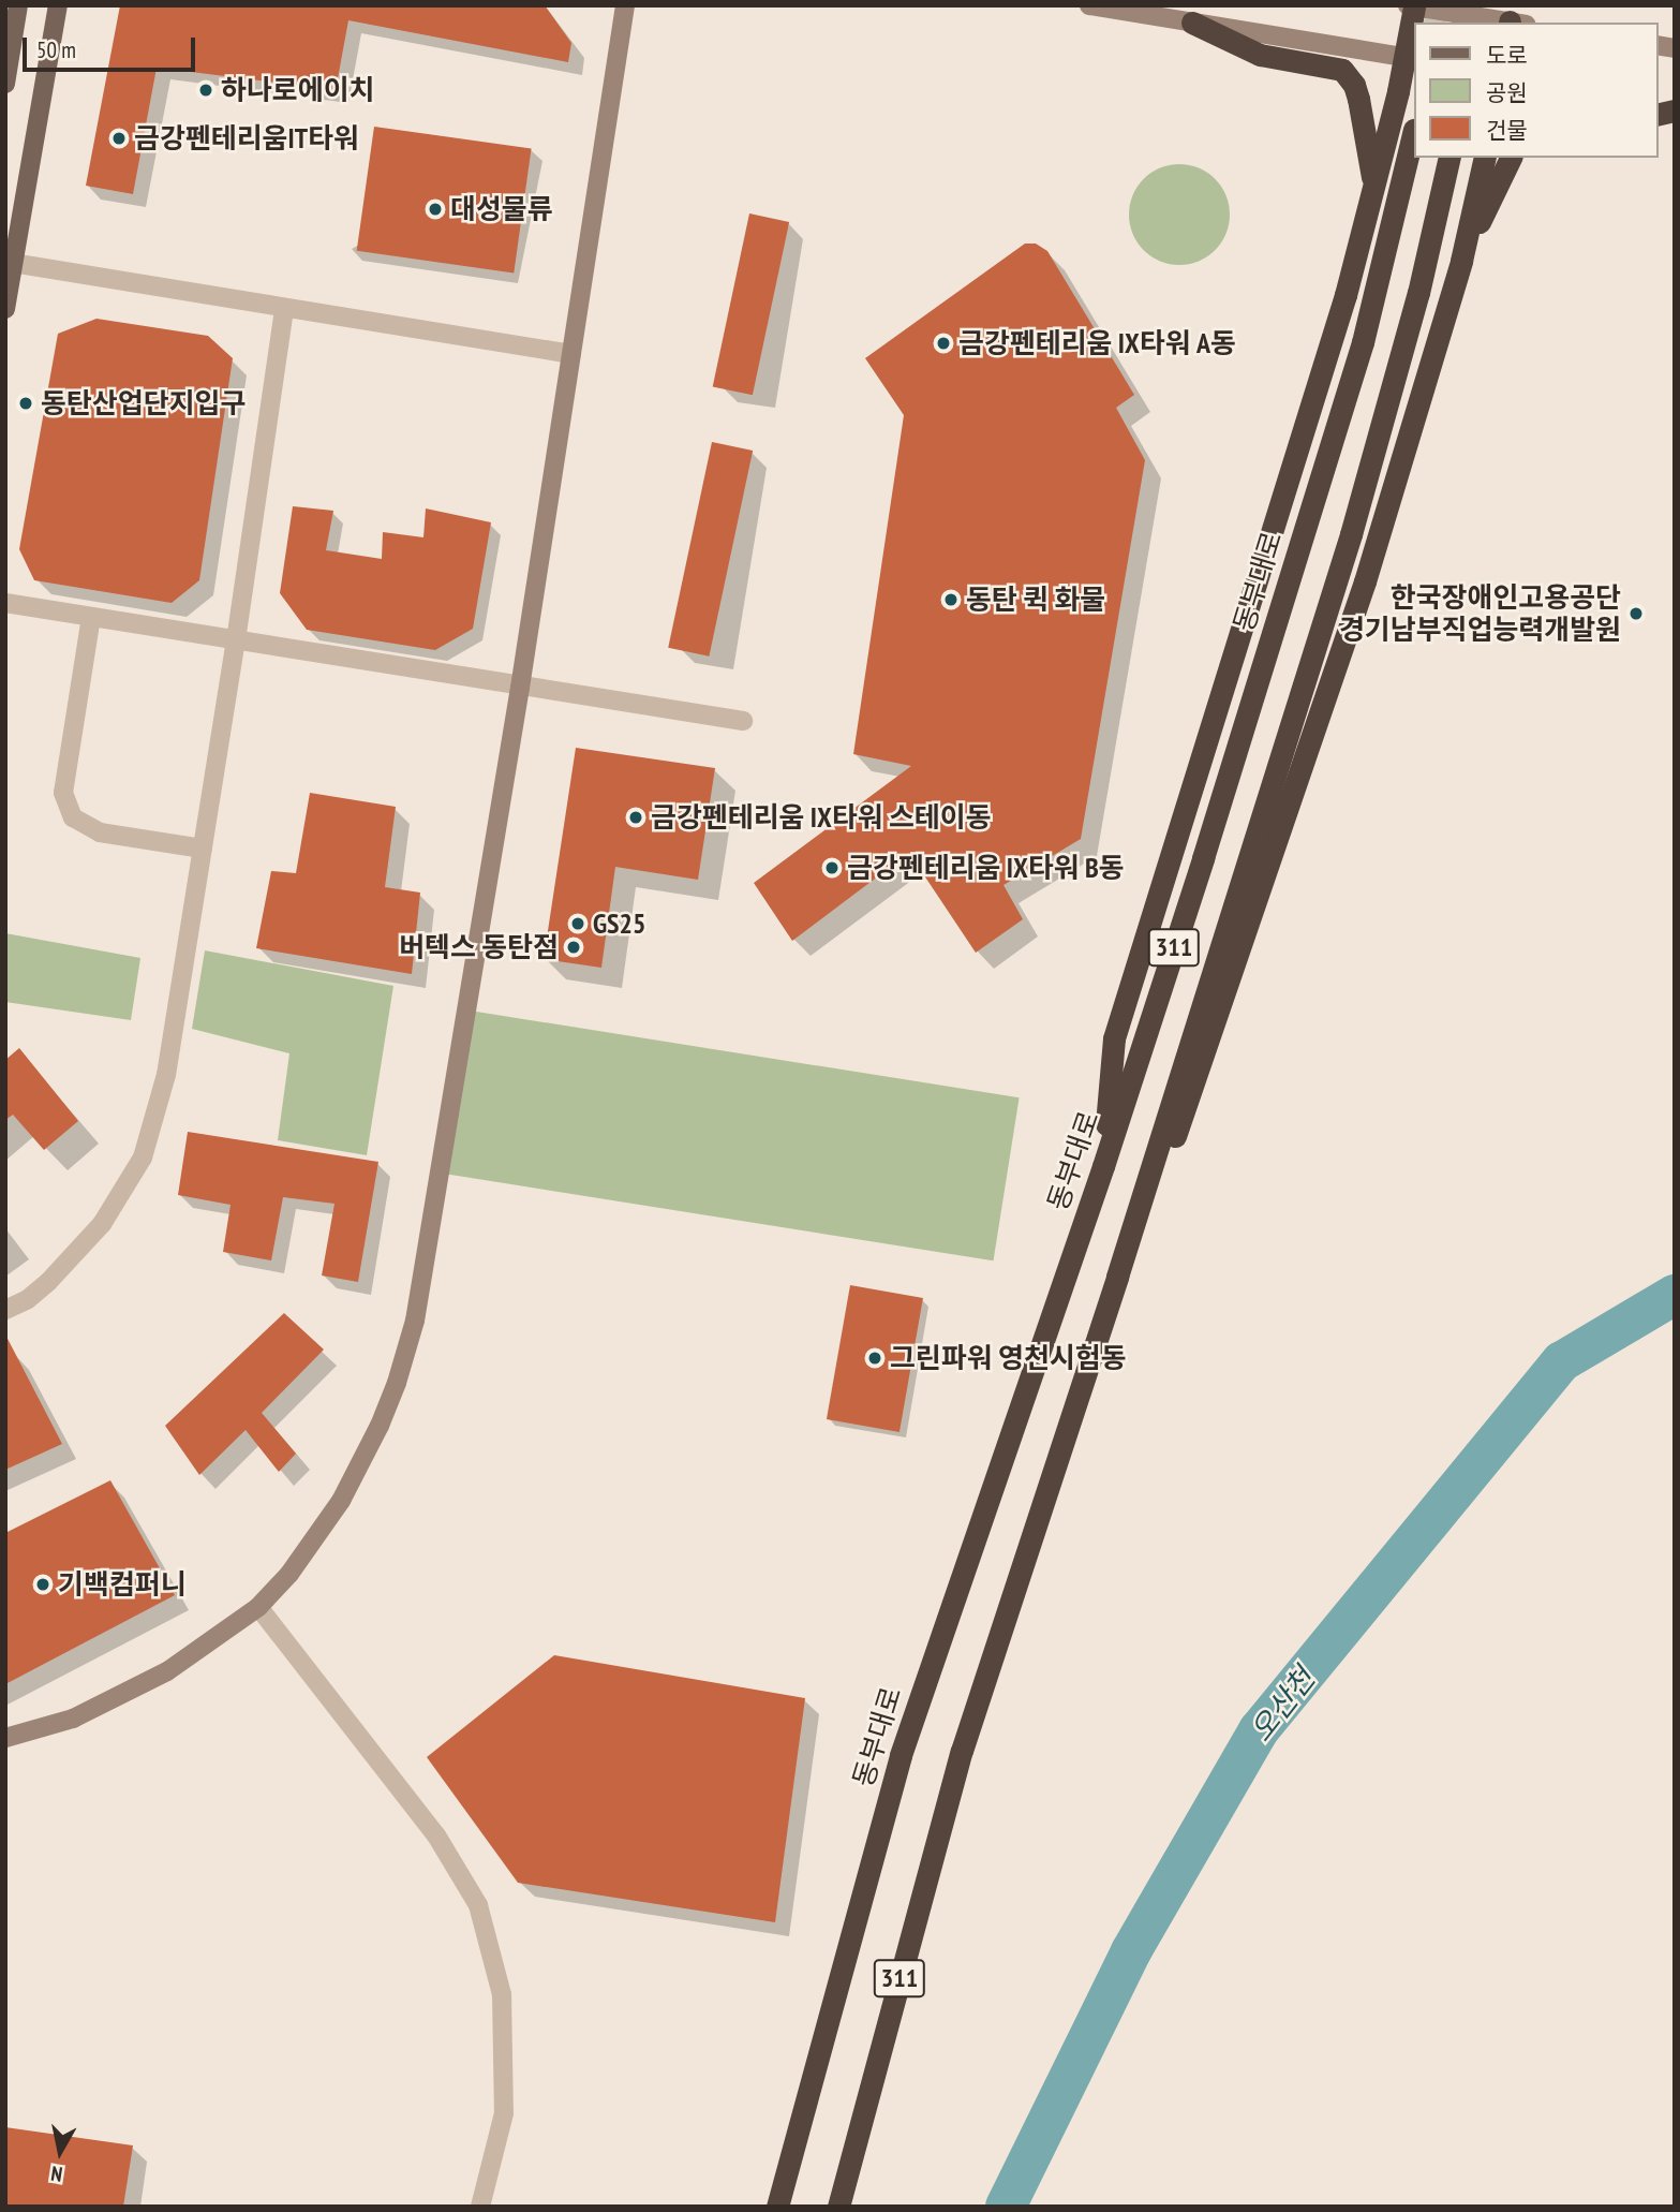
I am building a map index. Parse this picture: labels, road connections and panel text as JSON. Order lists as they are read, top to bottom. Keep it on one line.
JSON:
{"streets":{"highway":["동부대로","311"]},"water":["오산천"],"places":["하나로에이치","금강펜테리움IT타워","대성물류","금강펜테리움 IX타워 A동","동탄산업단지입구","동탄 퀵 화물","한국장애인고용공단 경기남부직업능력개발원","금강펜테리움 IX타워 스테이동","금강펜테리움 IX타워 B동","GS25","버텍스 동탄점","그린파워 영천시험동","기백컴퍼니"],"legend":["도로","공원","건물"],"scale_bar":"50 m","north":"bottom"}
